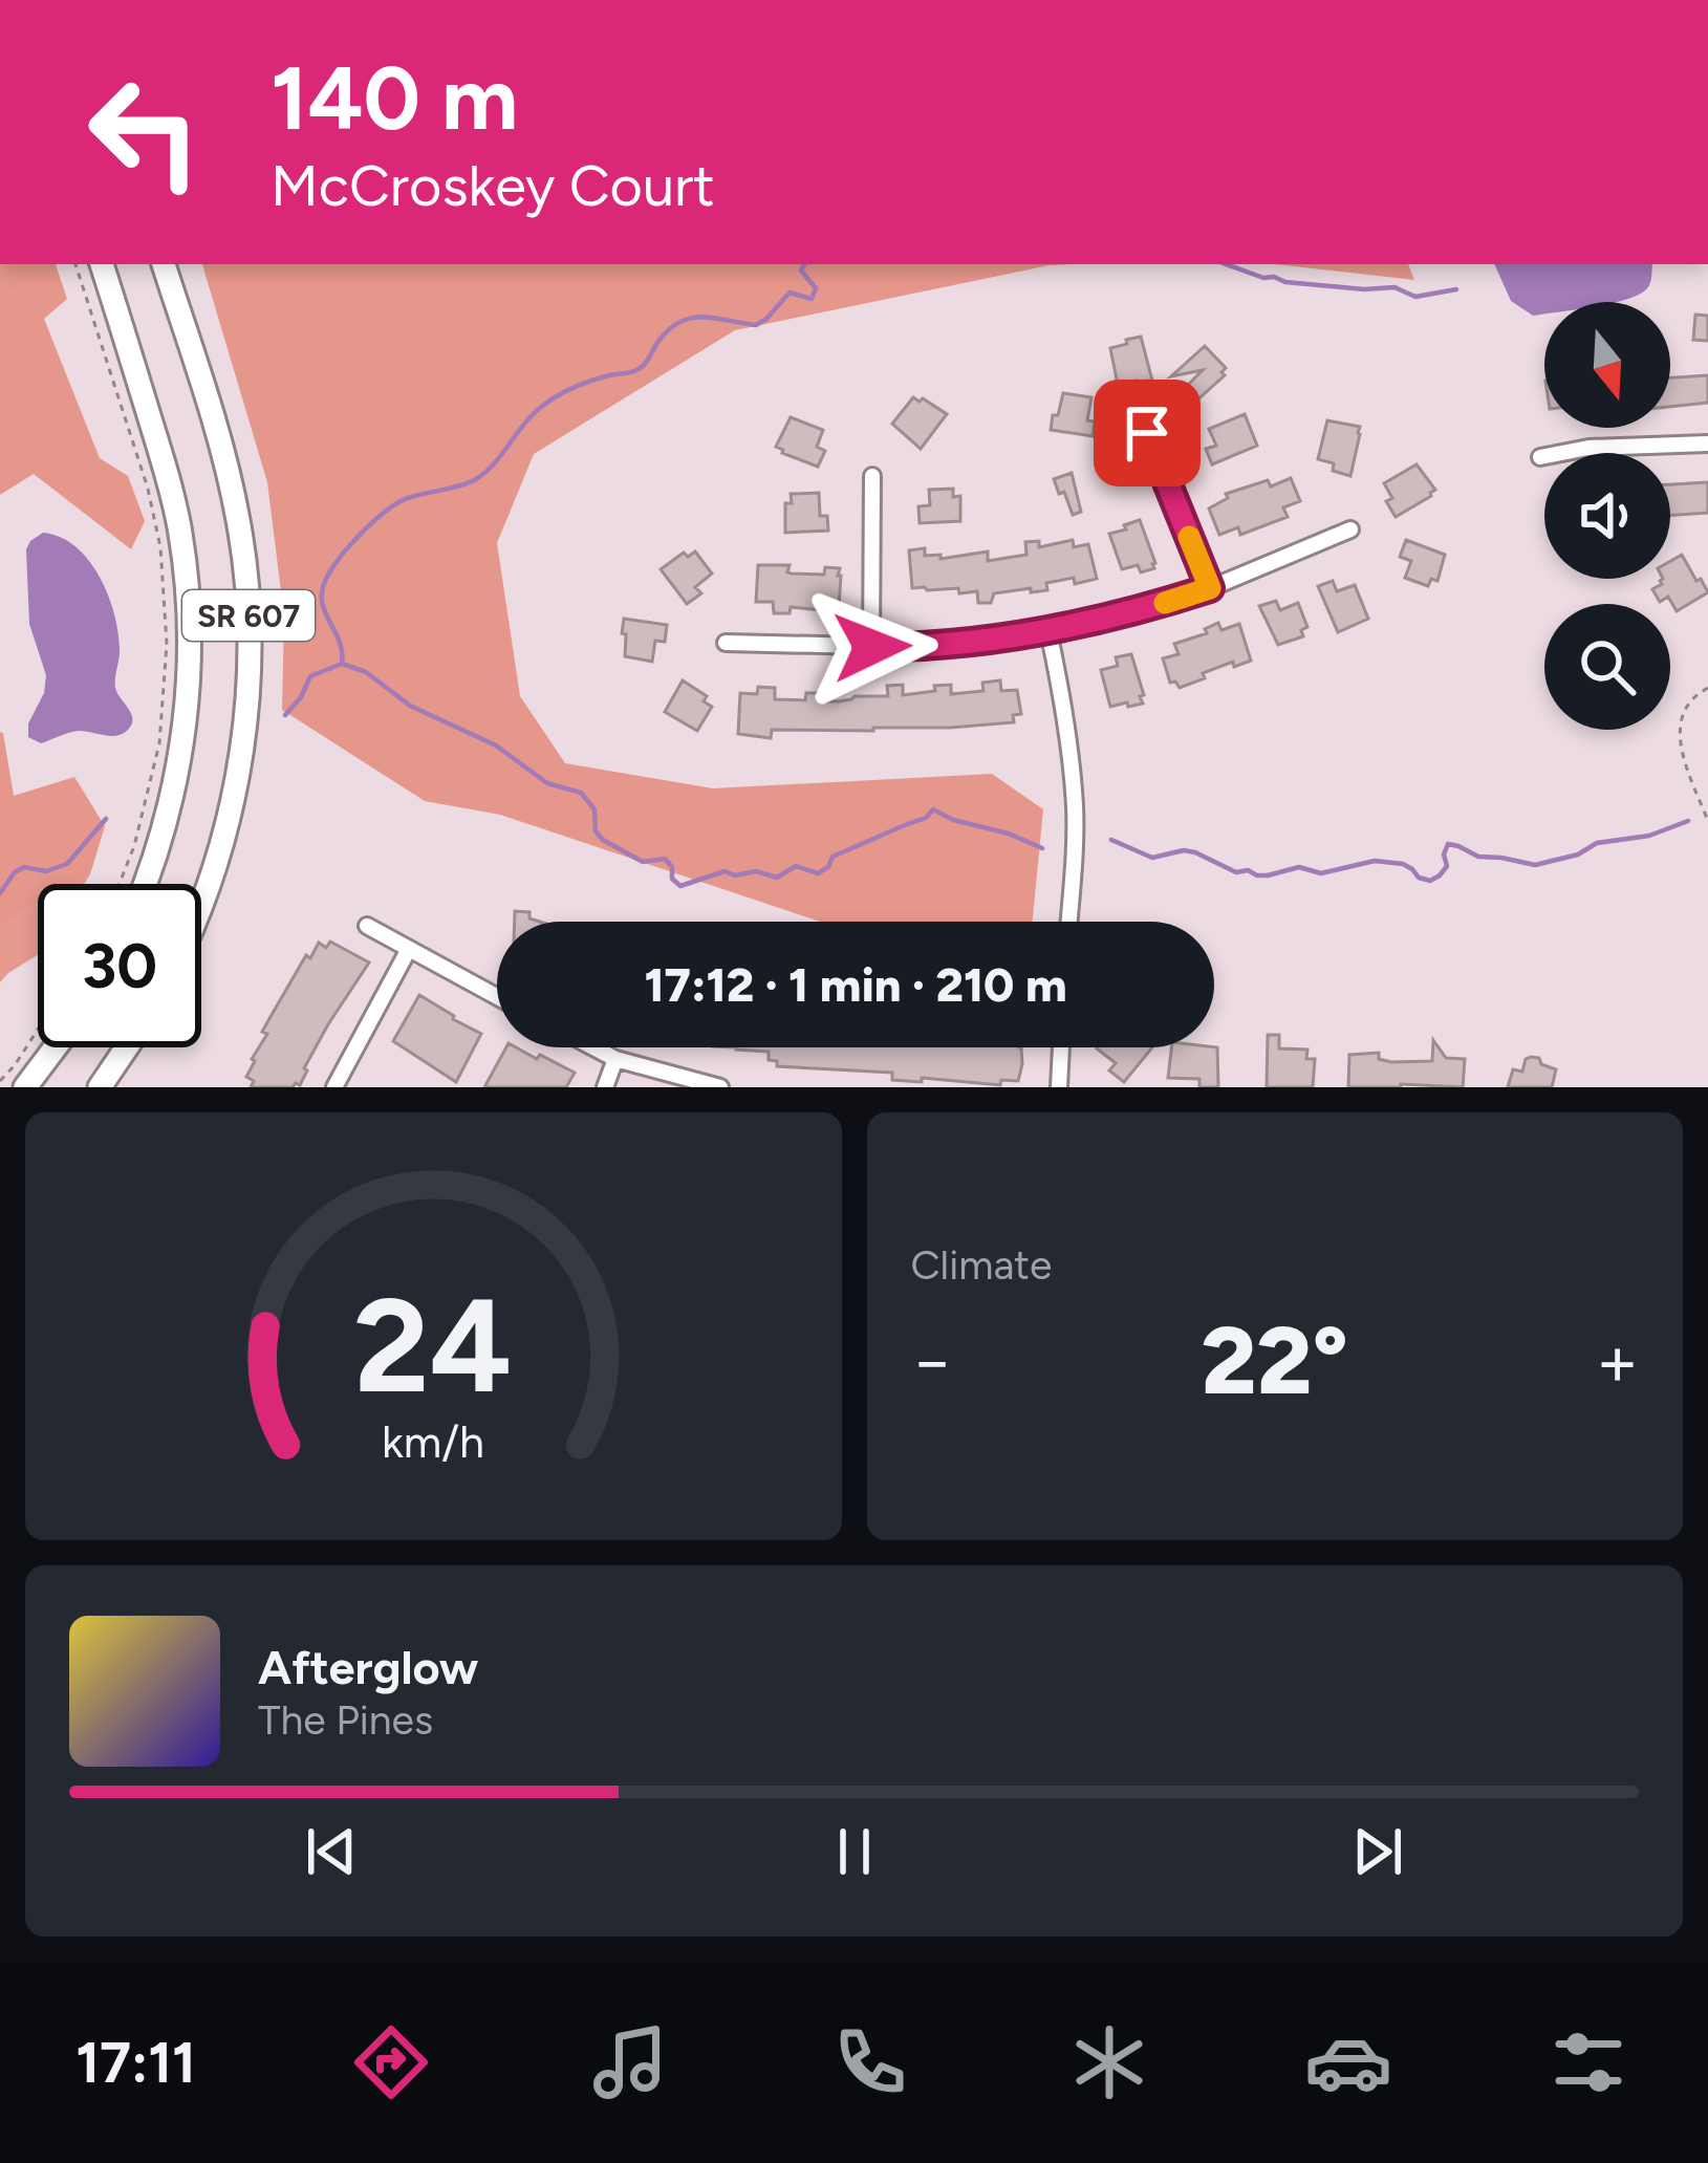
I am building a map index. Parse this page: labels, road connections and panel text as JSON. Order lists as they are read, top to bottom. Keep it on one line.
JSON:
{"streets":{"main road":["SR 607"]},"north":"bottom","page":{"turn":["140 m","McCroskey Court"],"limit":"30","trip":"17:12 · 1 min · 210 m","tile":"Climate","heat":["−","22°","+"],"song":["Afterglow","The Pines"],"tabs":"17:11","gauge":["24","km/h"]}}
